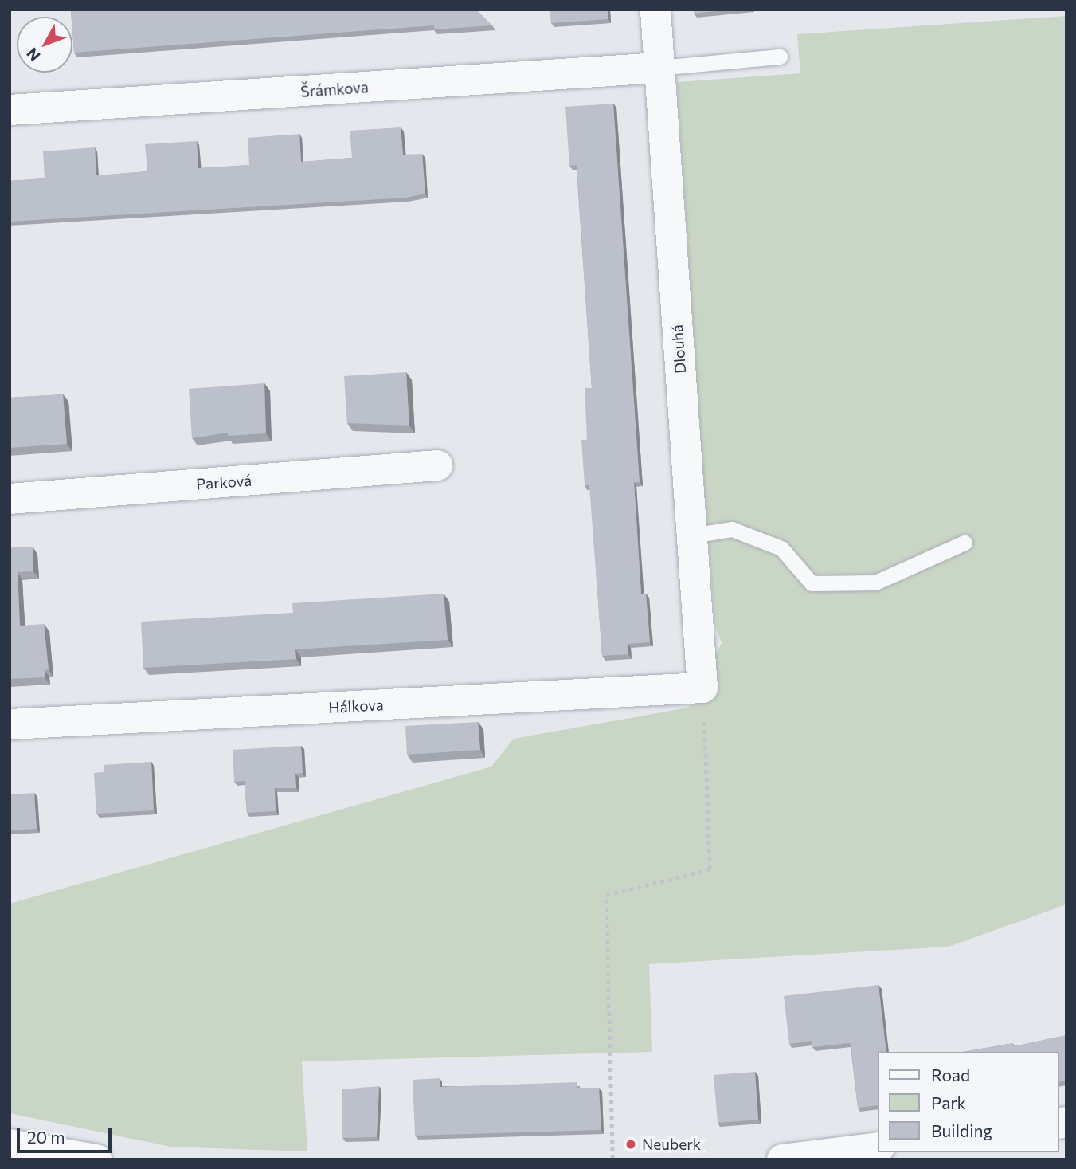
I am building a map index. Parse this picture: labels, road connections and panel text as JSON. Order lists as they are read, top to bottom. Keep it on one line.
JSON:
{"streets":{"street":["Šrámkova","Dlouhá","Parková","Hálkova"]},"crossings":[["Šrámkova","Dlouhá"],["Dlouhá","Hálkova"]],"places":["Neuberk"],"legend":["Road","Park","Building"],"scale_bar":"20 m","north":"bottom left"}
